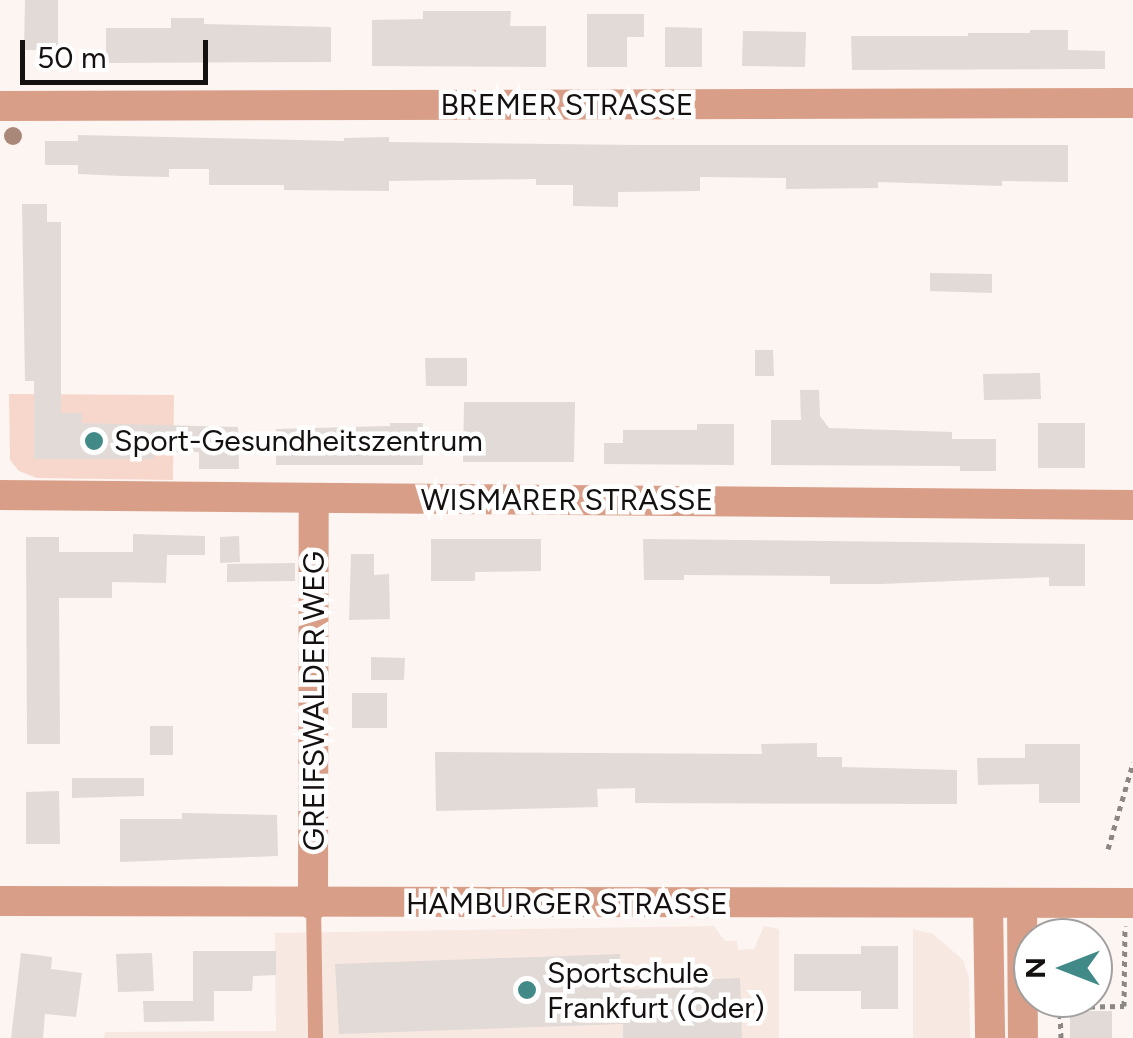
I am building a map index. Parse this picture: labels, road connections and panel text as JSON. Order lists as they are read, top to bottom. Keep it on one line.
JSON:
{"streets":{"street":["BREMER STRASSE","WISMARER STRASSE","GREIFSWALDER WEG","HAMBURGER STRASSE"]},"crossings":[["WISMARER STRASSE","GREIFSWALDER WEG"],["GREIFSWALDER WEG","HAMBURGER STRASSE"]],"places":["Sport-Gesundheitszentrum","Sportschule Frankfurt (Oder)"],"scale_bar":"50 m","north":"left"}
